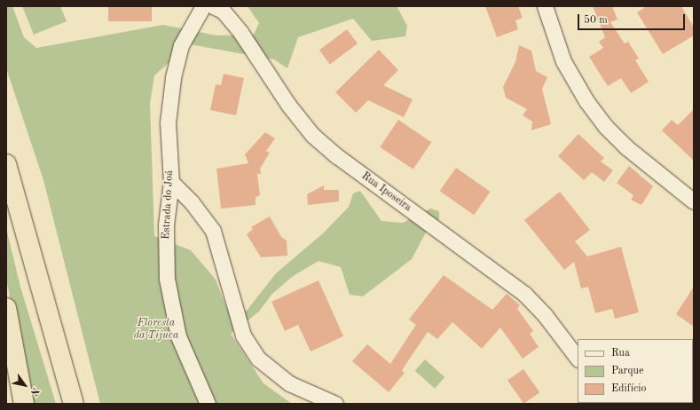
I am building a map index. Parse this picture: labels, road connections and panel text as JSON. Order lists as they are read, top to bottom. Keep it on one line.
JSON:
{"streets":{"street":["Rua Iposeira","Estrada do Joá"]},"parks":["Floresta da Tijuca"],"legend":["Rua","Parque","Edifício"],"scale_bar":"50 m","north":"bottom right"}
